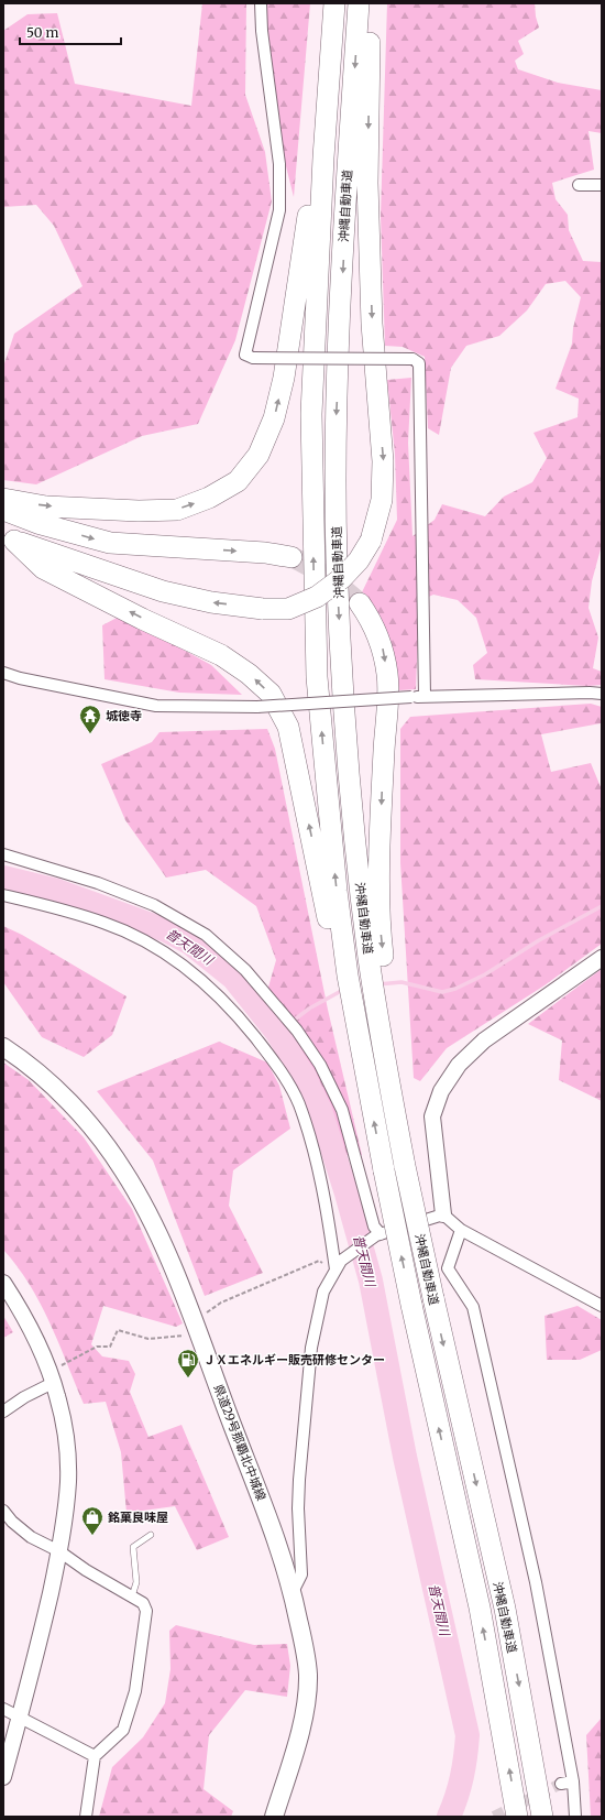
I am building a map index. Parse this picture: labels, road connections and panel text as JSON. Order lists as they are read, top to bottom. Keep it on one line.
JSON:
{"streets":{"highway":["沖縄自動車道"],"main road":["県道29号那覇北中城線"]},"water":["普天間川"],"places":{"temple":["城徳寺"],"fuel station":["ＪＸエネルギー販売研修センター"],"shop":["銘菓良味屋"]},"scale_bar":"50 m"}
